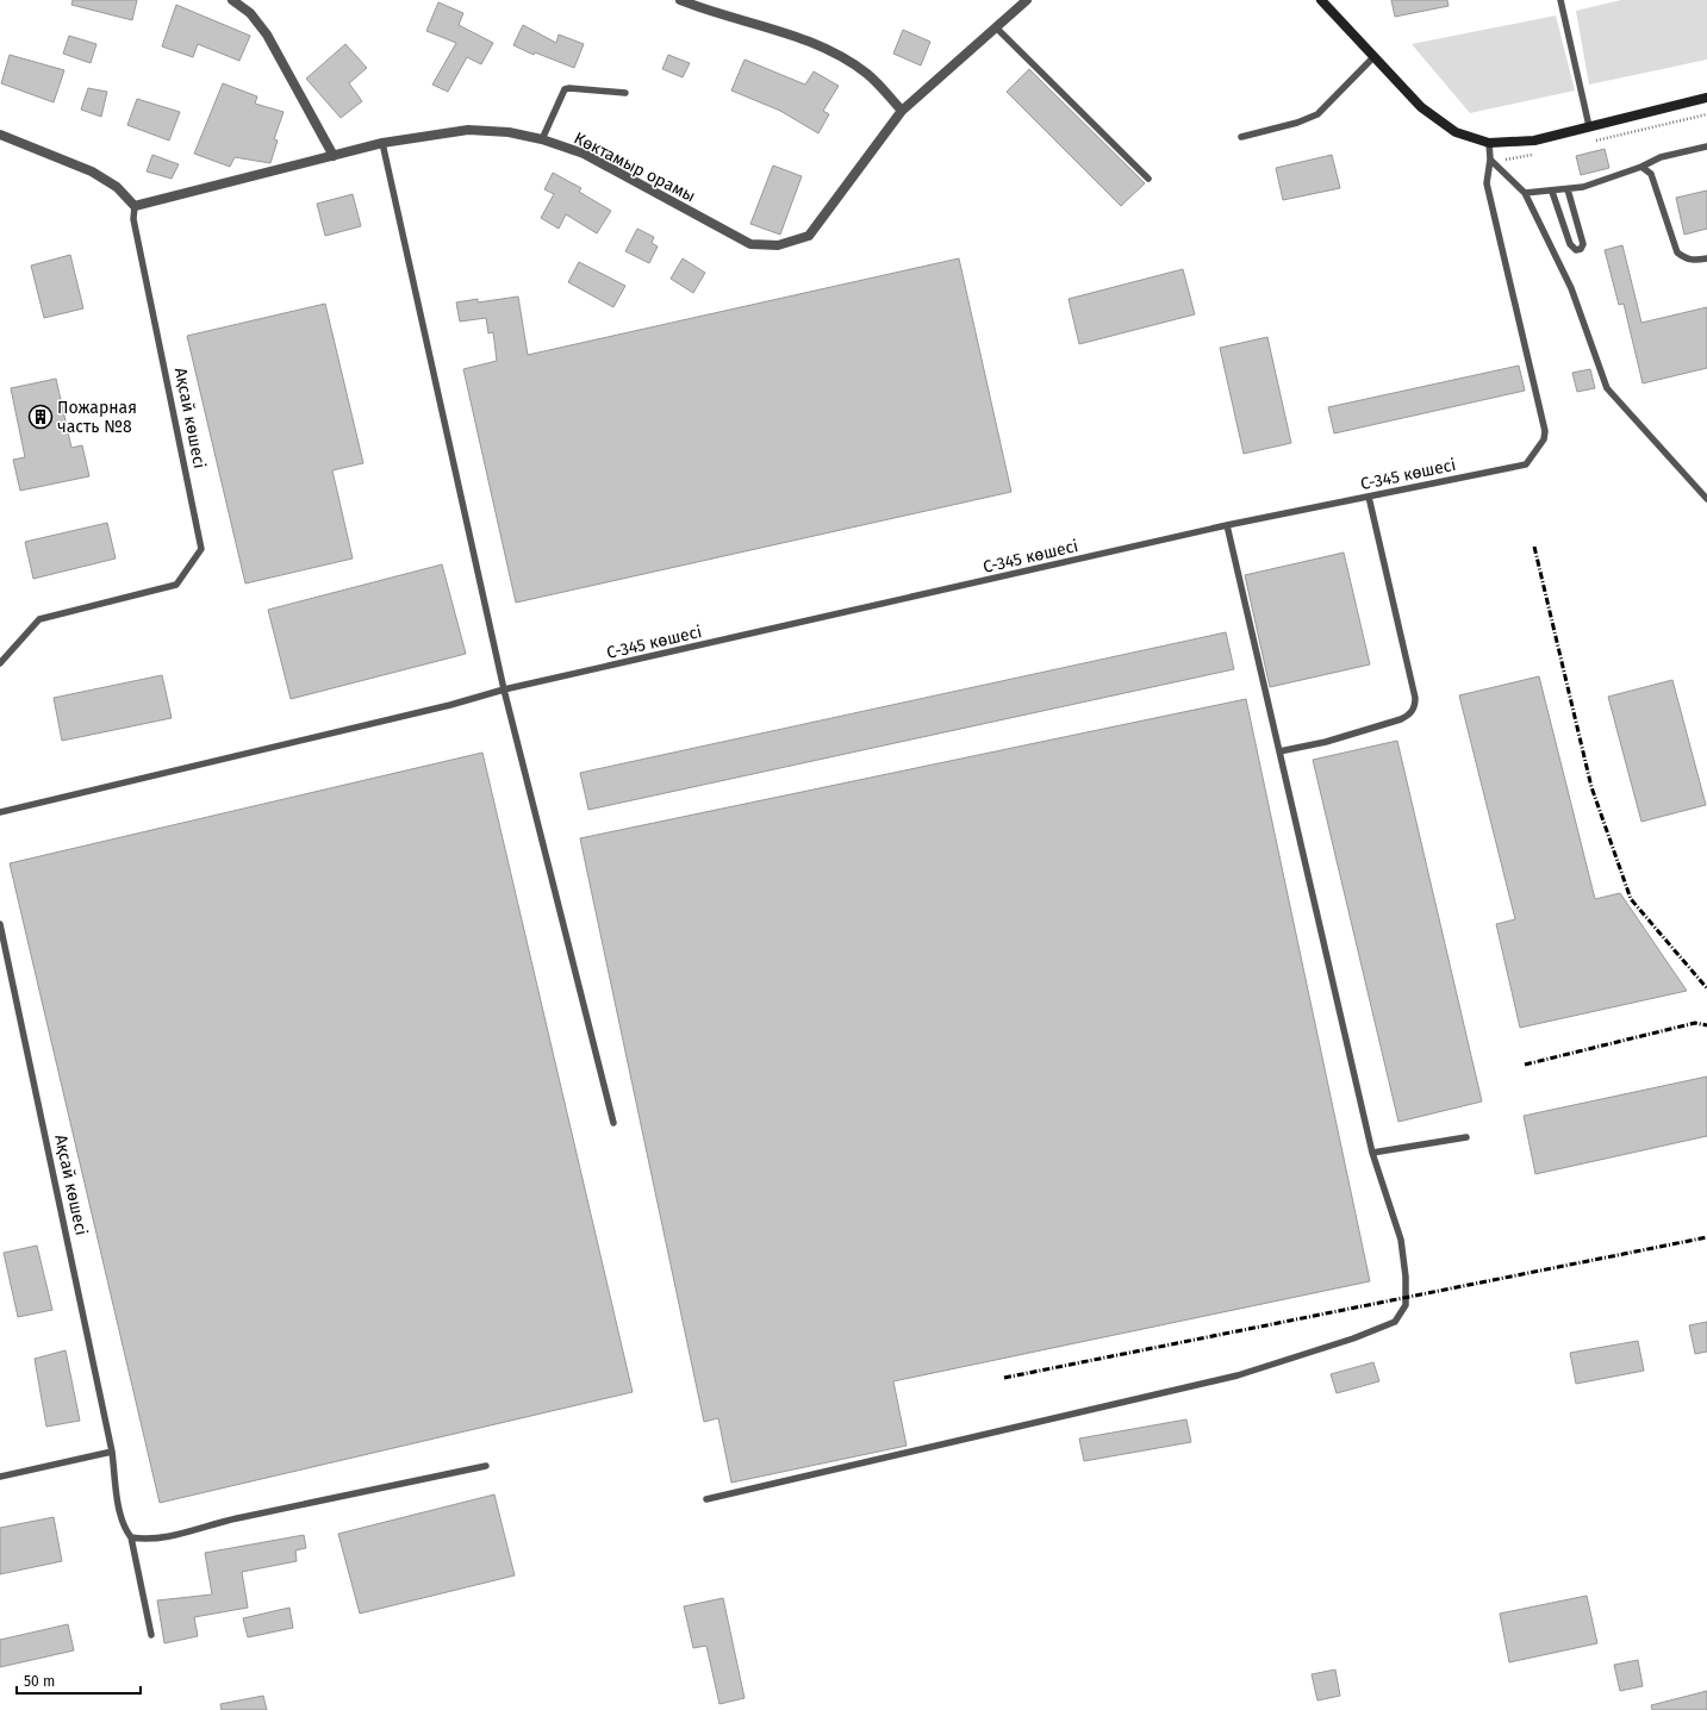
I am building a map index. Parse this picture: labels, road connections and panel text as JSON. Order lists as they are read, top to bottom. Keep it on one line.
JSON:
{"streets":{"street":["Көктамыр орамы"],"lane":["Ақсай көшесі","С-345 көшесі"]},"crossings":[["Көктамыр орамы","Ақсай көшесі"]],"places":{"building":["Пожарная часть №8"]},"scale_bar":"50 m"}
